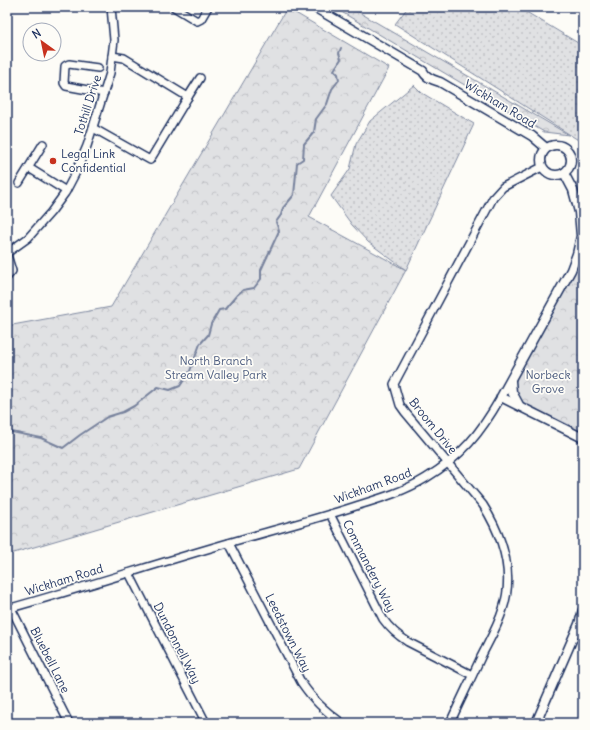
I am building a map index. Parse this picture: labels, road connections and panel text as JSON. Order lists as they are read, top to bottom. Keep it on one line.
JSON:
{"streets":{"street":["Wickham Road","Tothill Drive","Broom Drive","Commandery Way","Leedstown Way","Dundonnell Way","Bluebell Lane"]},"crossings":[["Wickham Road","Broom Drive"],["Wickham Road","Commandery Way"],["Wickham Road","Leedstown Way"],["Wickham Road","Dundonnell Way"],["Wickham Road","Bluebell Lane"],["Broom Drive","Commandery Way"]],"parks":["North Branch Stream Valley Park","Norbeck Grove"],"places":["Legal Link Confidential"],"north":"top left"}
